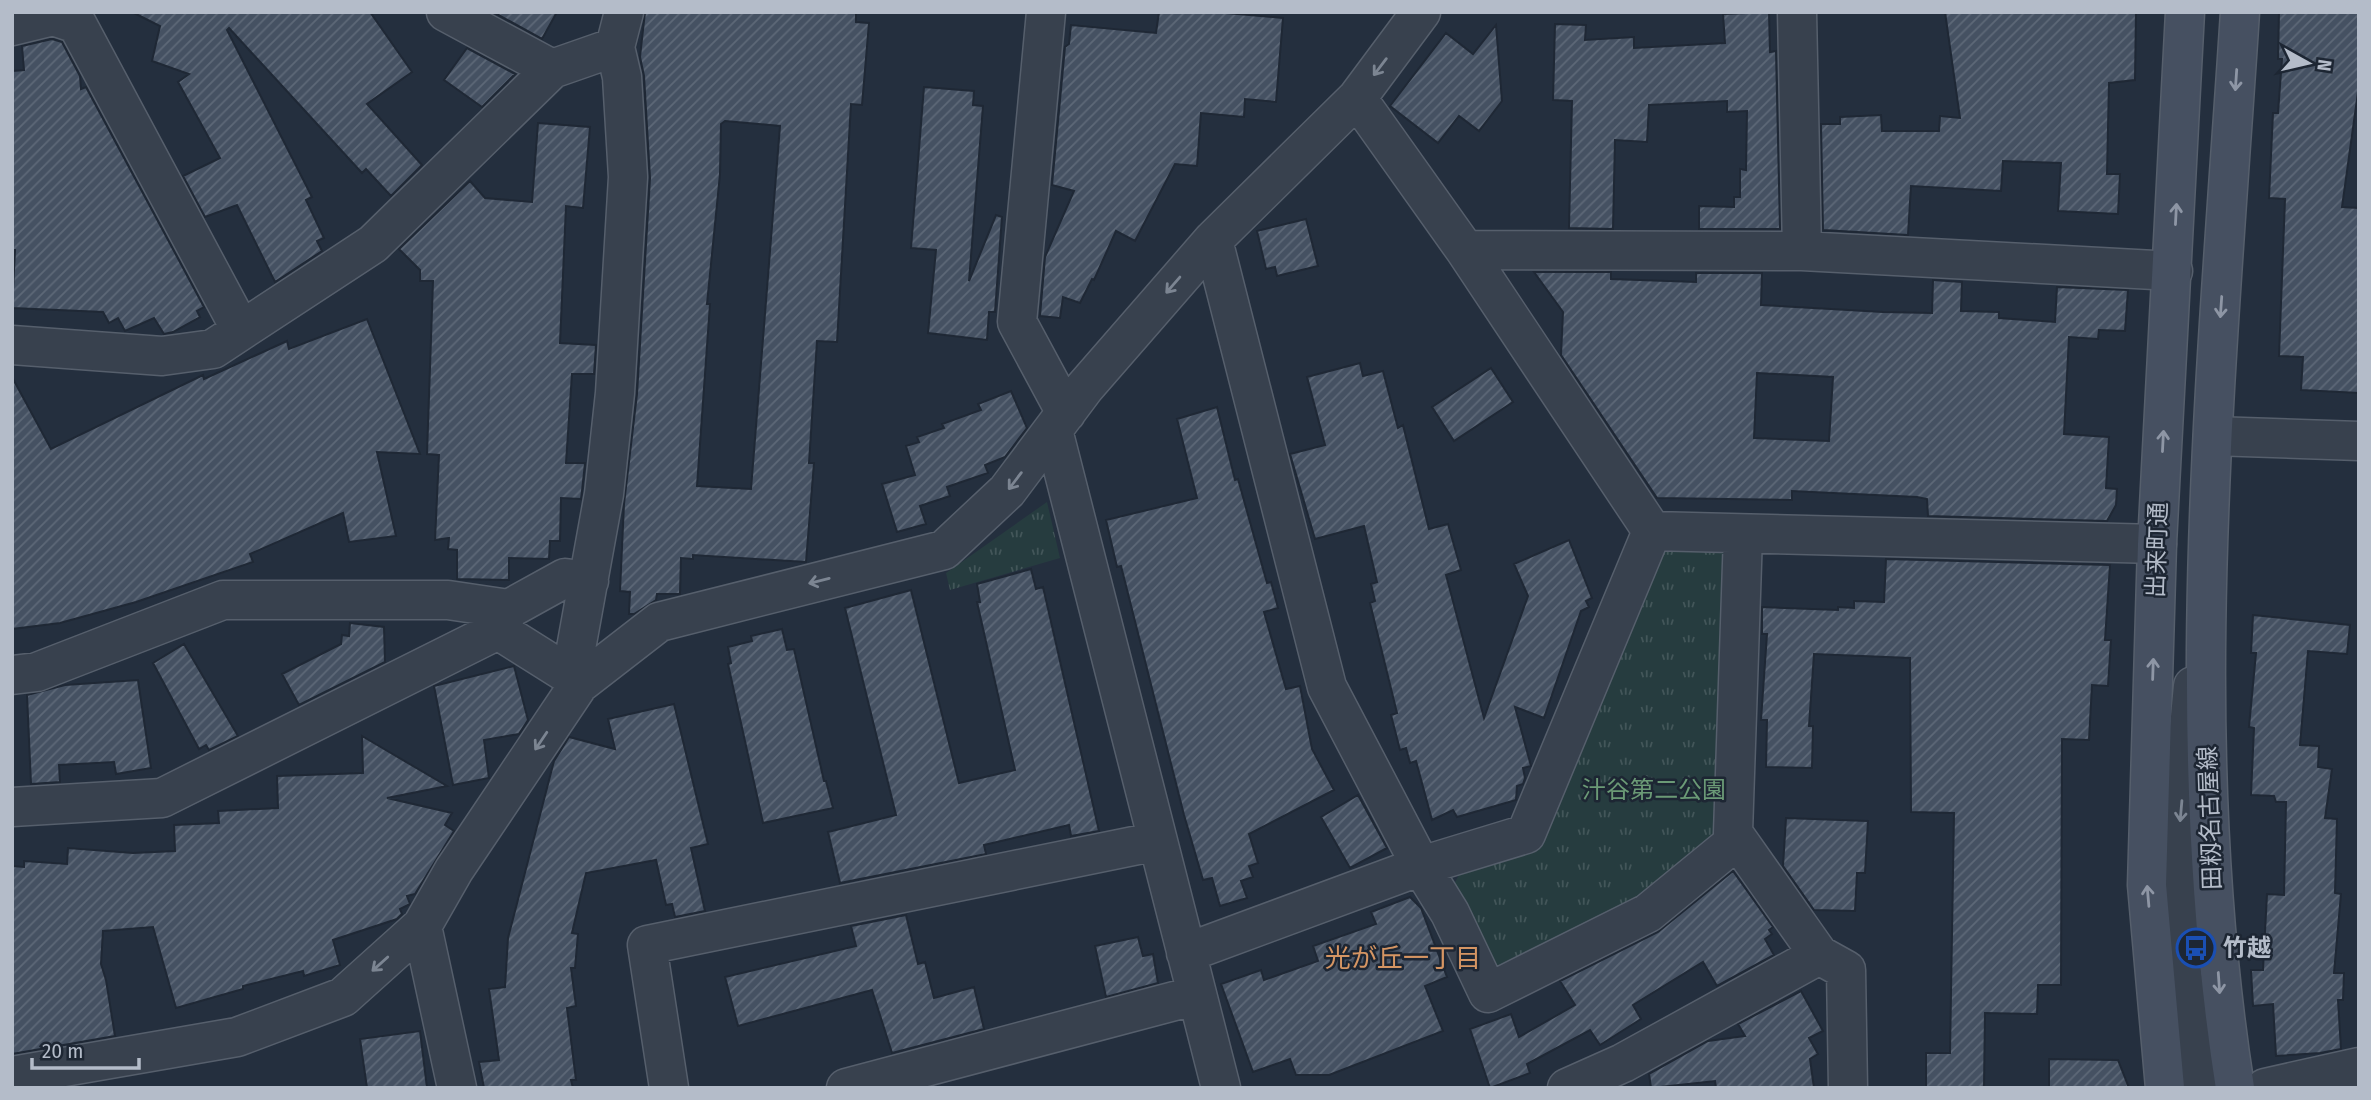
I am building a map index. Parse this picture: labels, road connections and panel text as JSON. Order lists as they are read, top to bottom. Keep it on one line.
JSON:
{"streets":{"main road":["出来町通","田籾名古屋線"]},"crossings":[["出来町通","田籾名古屋線"]],"one_way":["田籾名古屋線"],"districts":["光が丘一丁目"],"parks":["汁谷第二公園"],"places":{"bus stop":["竹越"]},"scale_bar":"20 m","north":"right"}
